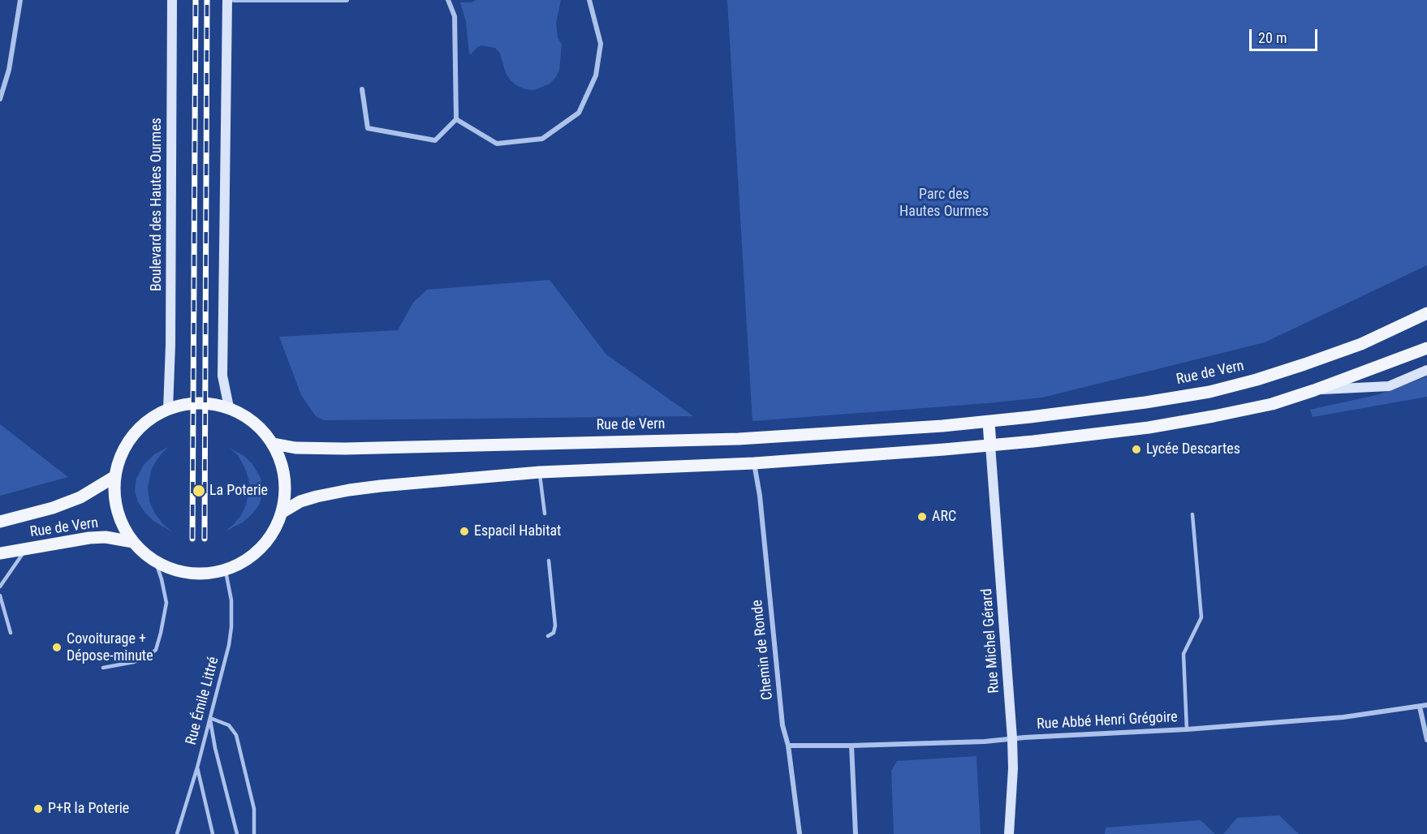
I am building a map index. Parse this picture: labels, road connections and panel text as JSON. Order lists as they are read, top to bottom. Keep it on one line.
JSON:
{"streets":{"main road":["Rue de Vern"],"street":["Boulevard des Hautes Ourmes","Rue Michel Gérard","Chemin de Ronde","Rue Abbé Henri Grégoire"],"lane":["Rue Émile Littré"]},"crossings":[["Boulevard des Hautes Ourmes","Rue de Vern"],["Boulevard des Hautes Ourmes","Rue Émile Littré"],["Rue de Vern","Rue Émile Littré"],["Rue Michel Gérard","Rue Abbé Henri Grégoire"],["Chemin de Ronde","Rue Abbé Henri Grégoire"]],"parks":["Parc des Hautes Ourmes"],"places":["Lycée Descartes","La Poterie","ARC","Espacil Habitat","Covoiturage + Dépose-minute","P+R la Poterie"],"scale_bar":"20 m"}
